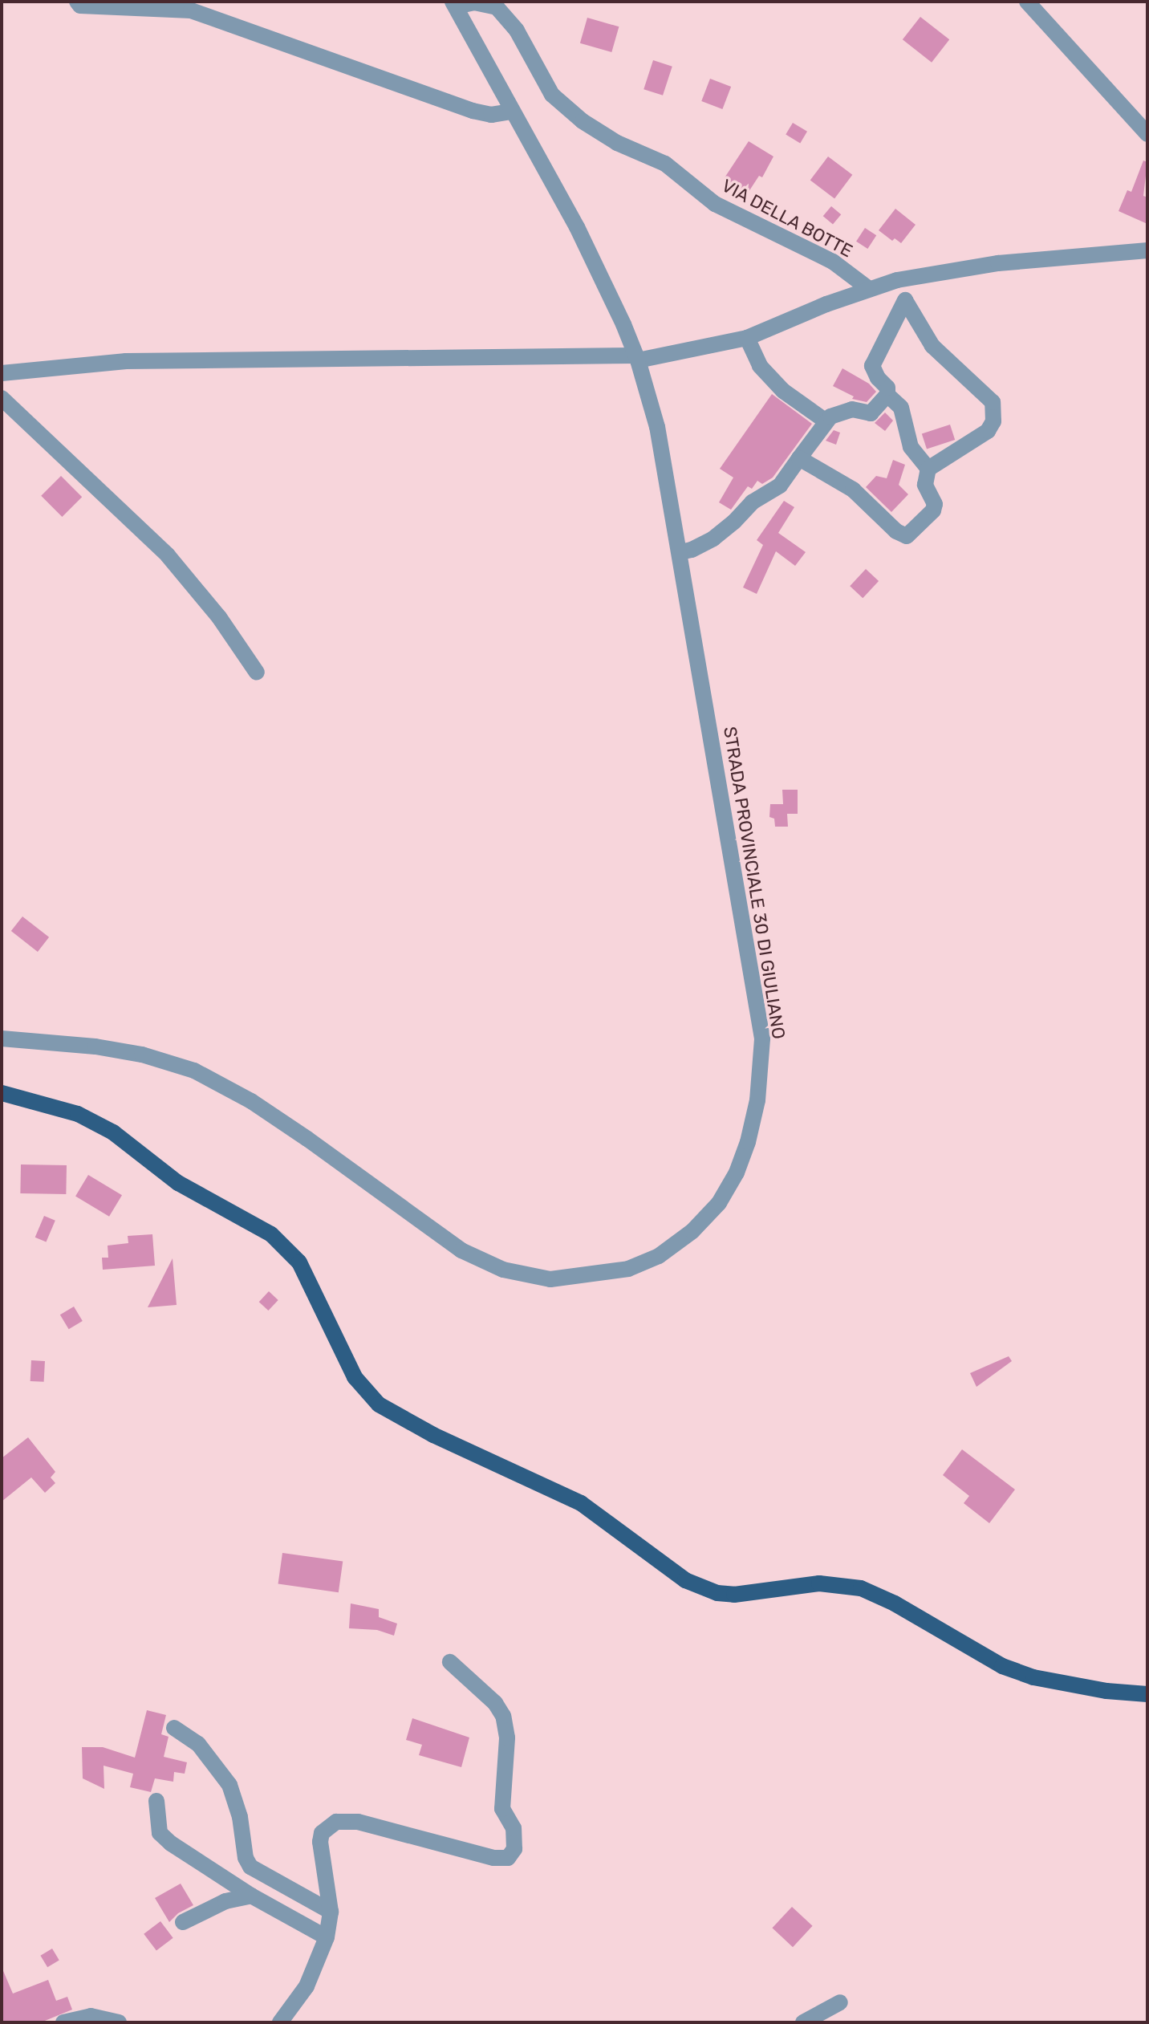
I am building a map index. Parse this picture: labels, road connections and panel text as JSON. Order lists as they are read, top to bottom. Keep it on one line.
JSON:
{"streets":{"street":["VIA DELLA BOTTE","STRADA PROVINCIALE 30 DI GIULIANO"]},"crossings":[["VIA DELLA BOTTE","STRADA PROVINCIALE 30 DI GIULIANO"]]}
